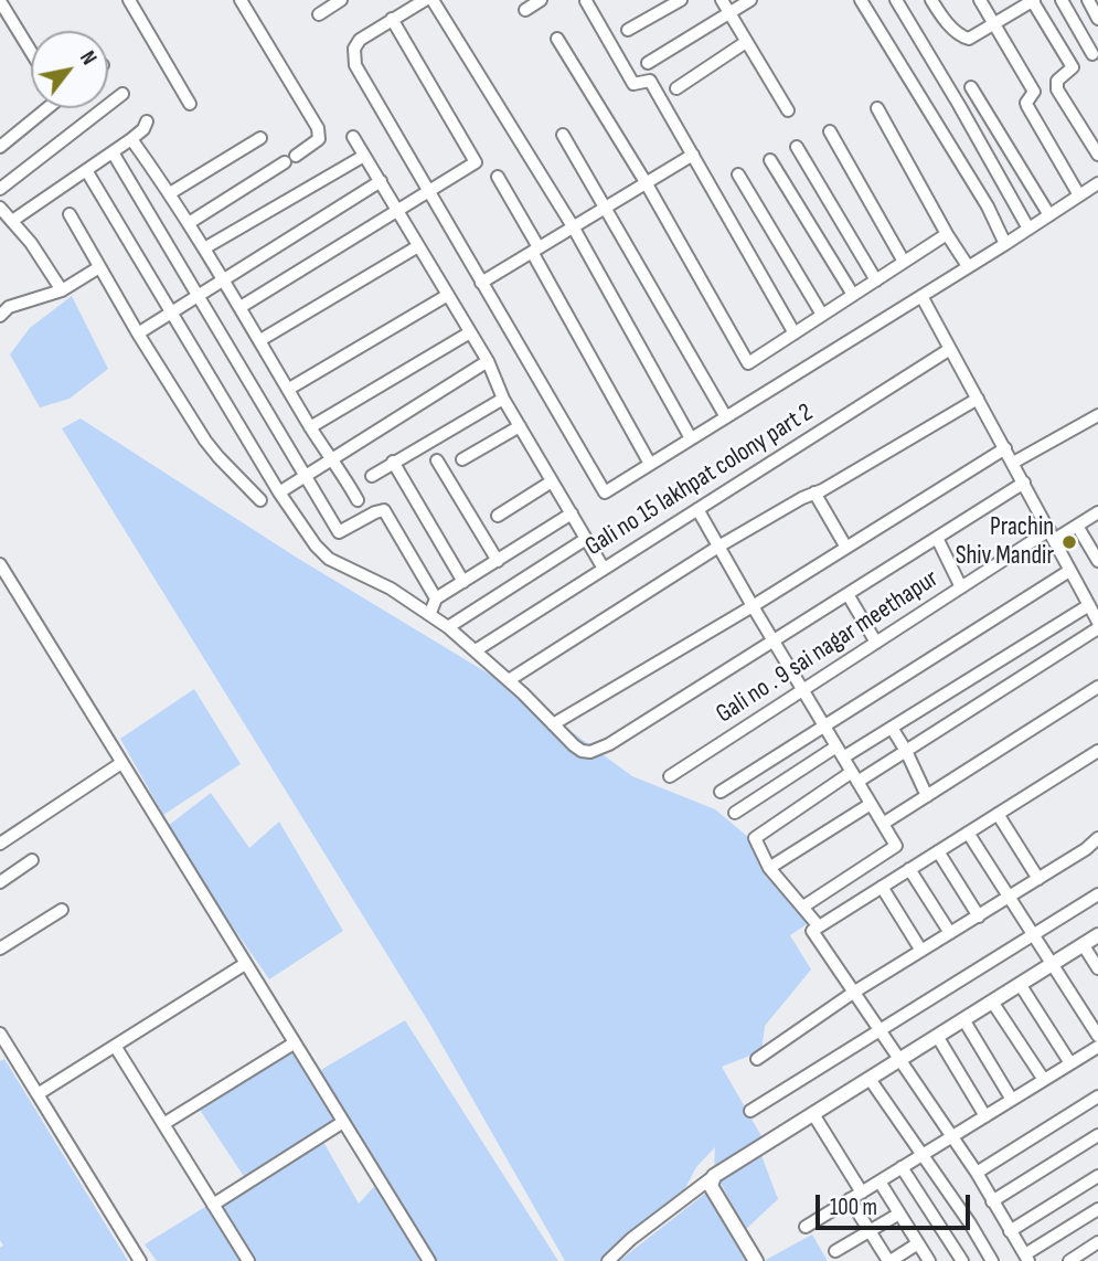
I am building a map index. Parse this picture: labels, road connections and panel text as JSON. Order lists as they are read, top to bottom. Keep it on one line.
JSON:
{"streets":{"street":["Gali no 15 lakhpat colony part 2","Gali no . 9 sai nagar meethapur"]},"places":["Prachin Shiv Mandir"],"scale_bar":"100 m","north":"top right"}
